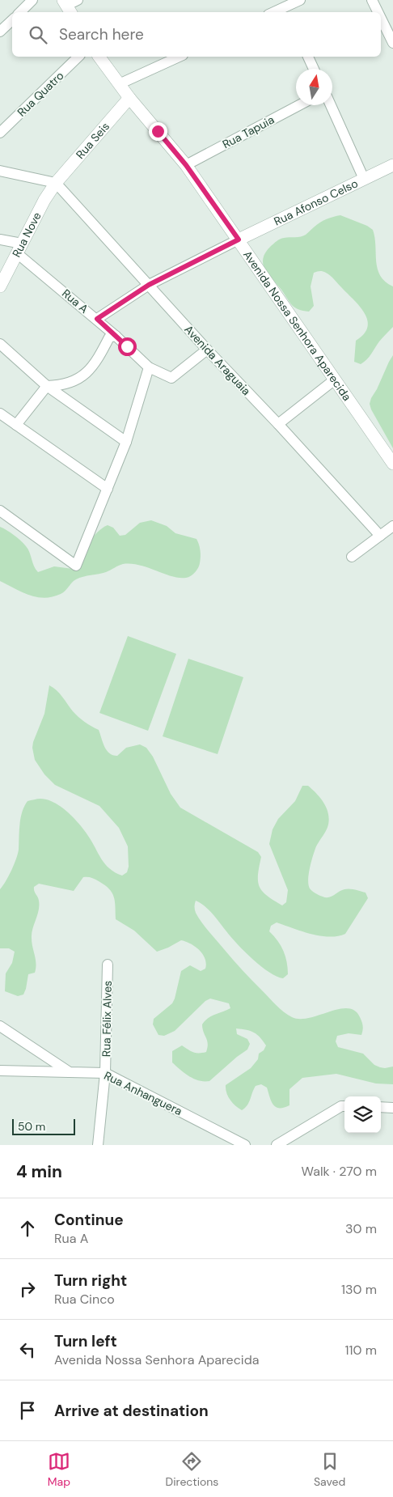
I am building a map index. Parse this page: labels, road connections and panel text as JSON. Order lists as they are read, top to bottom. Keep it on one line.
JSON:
{"streets":{"street":["Rua Quatro","Rua Tapuia","Rua Seis","Rua Afonso Celso","Rua Nove","Rua A","Avenida Nossa Senhora Aparecida","Avenida Araguaia","Rua Félix Alves","Rua Anhanguera"]},"crossings":[["Rua Tapuia","Avenida Nossa Senhora Aparecida"],["Rua Seis","Rua Nove"],["Rua Seis","Avenida Nossa Senhora Aparecida"],["Rua Seis","Avenida Araguaia"],["Rua Afonso Celso","Avenida Nossa Senhora Aparecida"],["Rua Nove","Rua A"],["Rua Nove","Avenida Araguaia"],["Rua A","Avenida Araguaia"],["Rua Félix Alves","Rua Anhanguera"]],"scale_bar":"50 m","north":"top","page":{"search":"Search here","scale":"50 m","heading":["4 min","Walk · 270 m"],"list":[["Continue","Rua A","30 m"],["Turn right","Rua Cinco","130 m"],["Turn left","Avenida Nossa Senhora Aparecida","110 m"],"Arrive at destination"],"nav":["Map","Directions","Saved"]}}
